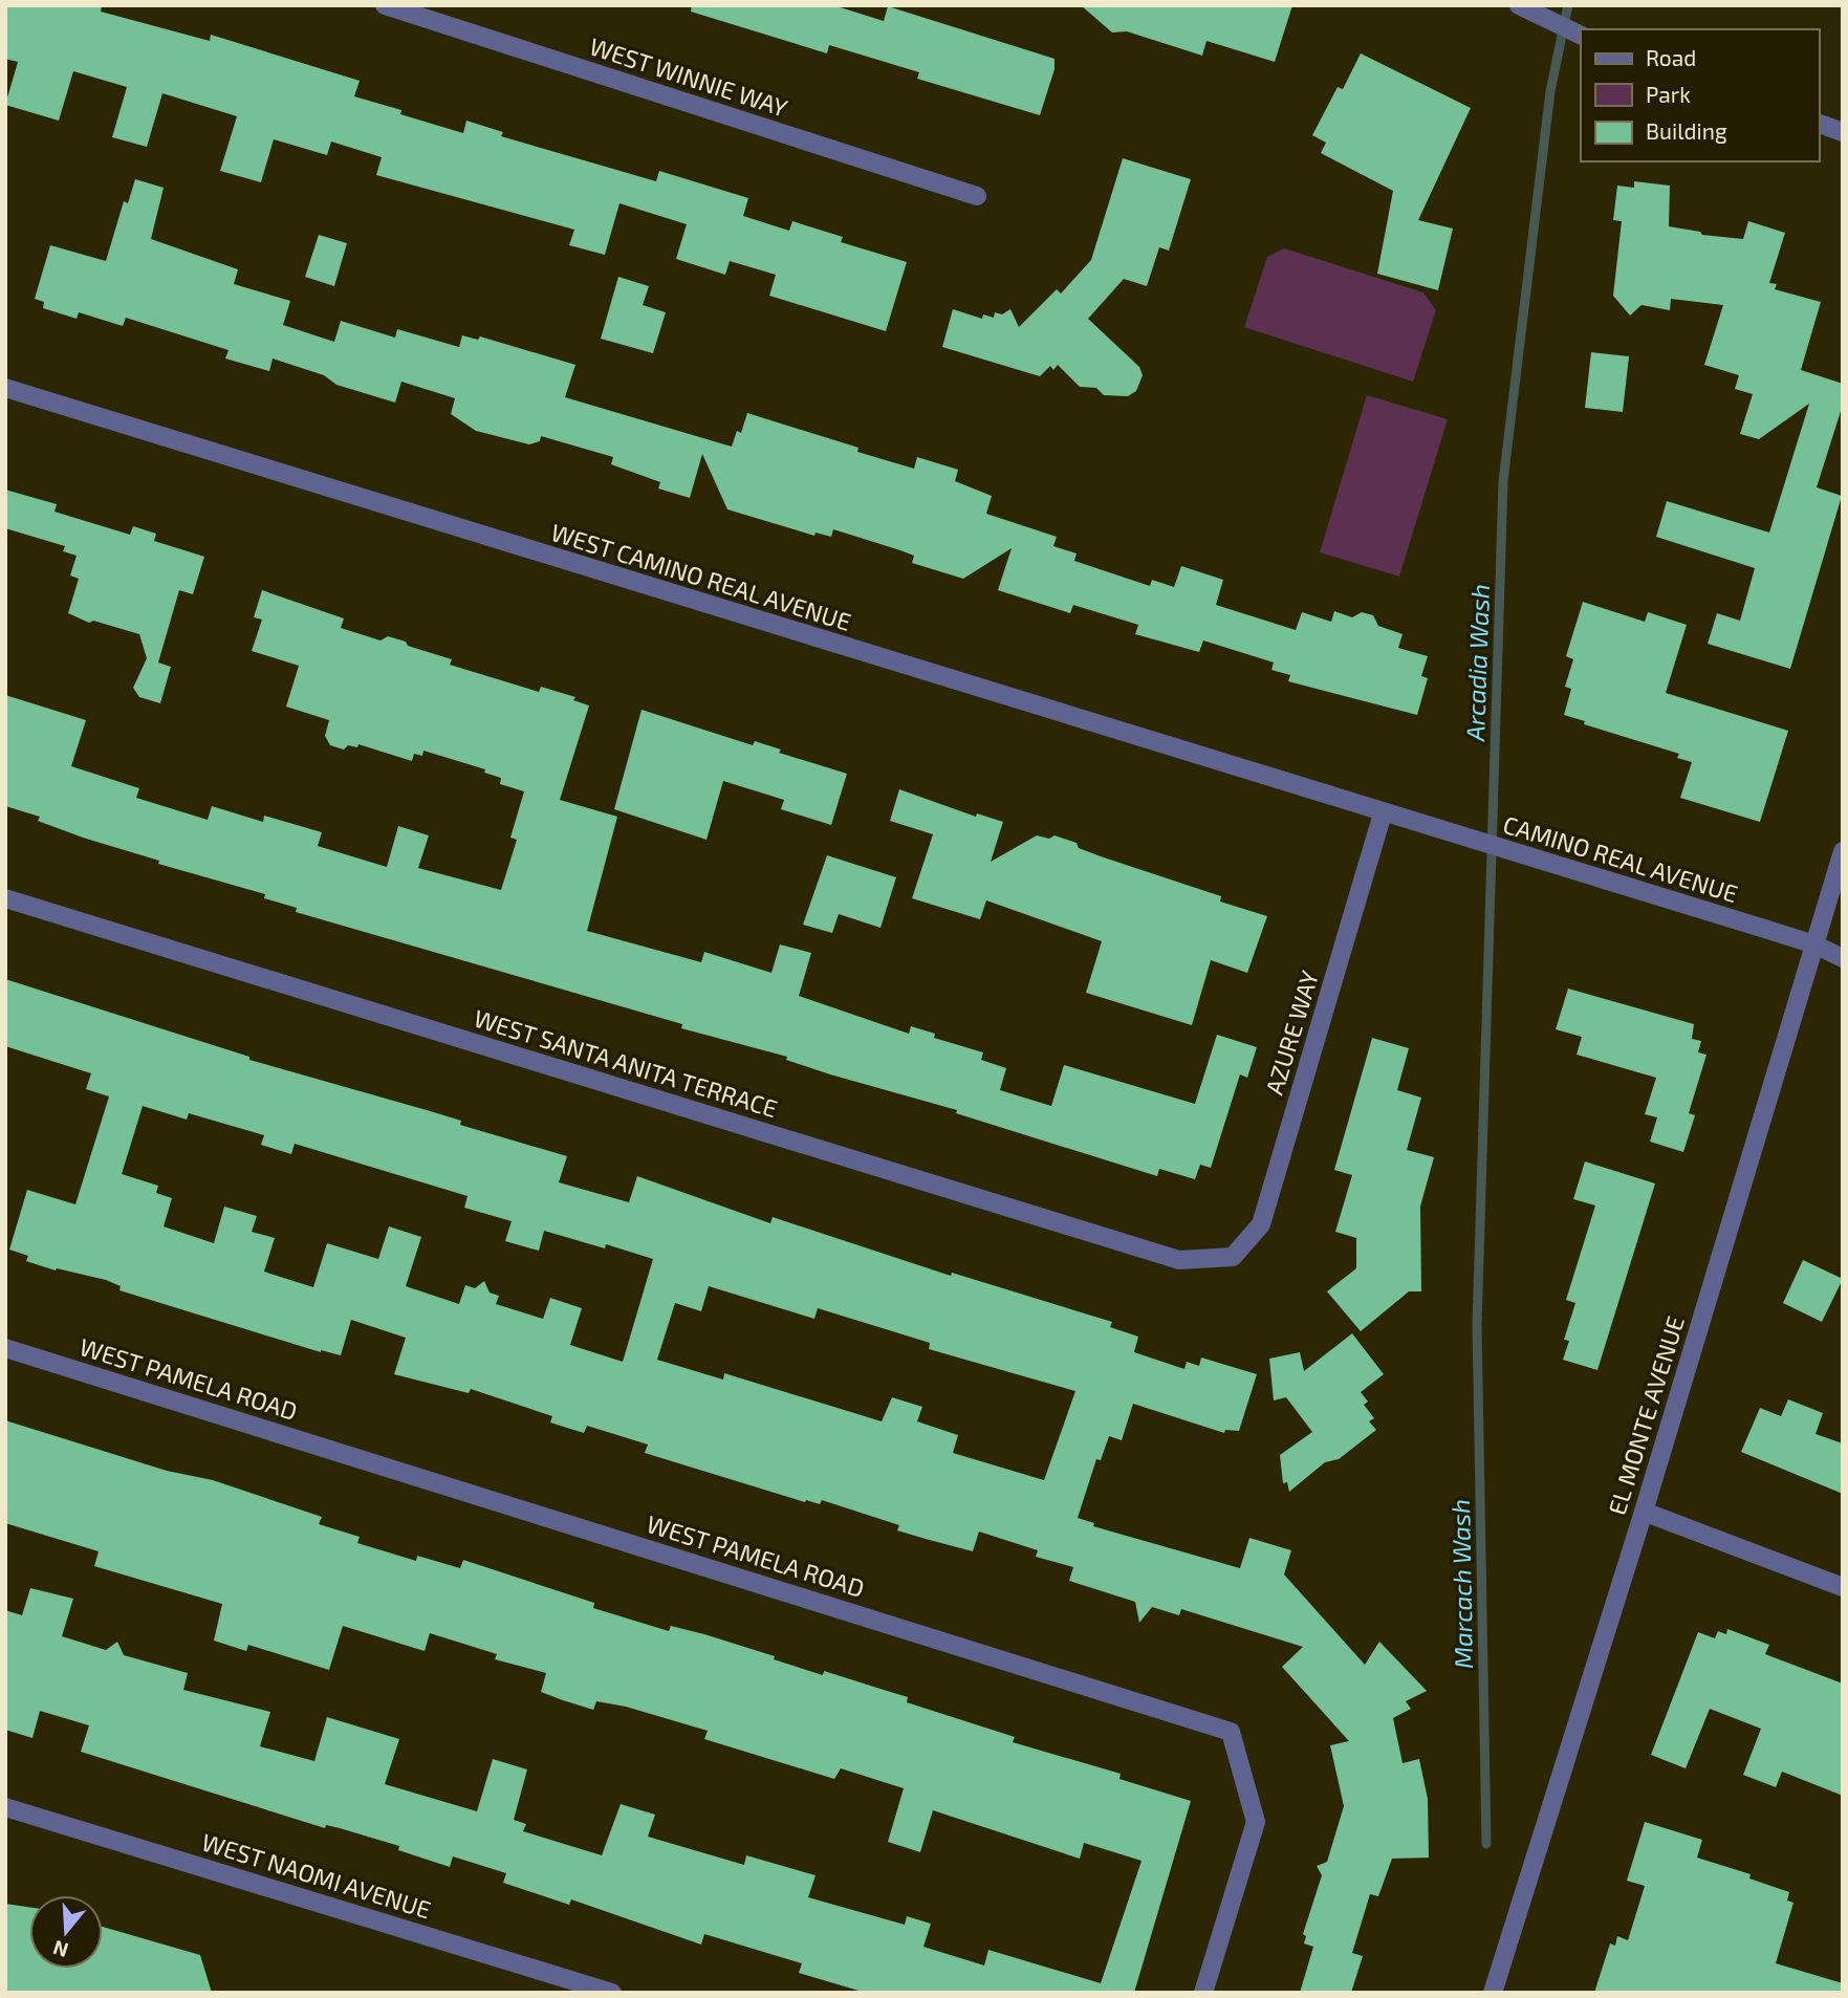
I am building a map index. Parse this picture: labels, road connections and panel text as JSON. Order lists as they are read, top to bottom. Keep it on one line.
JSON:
{"streets":{"street":["WEST WINNIE WAY","WEST CAMINO REAL AVENUE","CAMINO REAL AVENUE","AZURE WAY","WEST SANTA ANITA TERRACE","WEST PAMELA ROAD","EL MONTE AVENUE","WEST NAOMI AVENUE"]},"crossings":[["WEST CAMINO REAL AVENUE","CAMINO REAL AVENUE"],["WEST CAMINO REAL AVENUE","AZURE WAY"],["CAMINO REAL AVENUE","AZURE WAY"],["CAMINO REAL AVENUE","EL MONTE AVENUE"],["AZURE WAY","WEST SANTA ANITA TERRACE"]],"water":["Arcadia Wash","Marcach Wash"],"legend":["Road","Park","Building"],"north":"bottom"}
